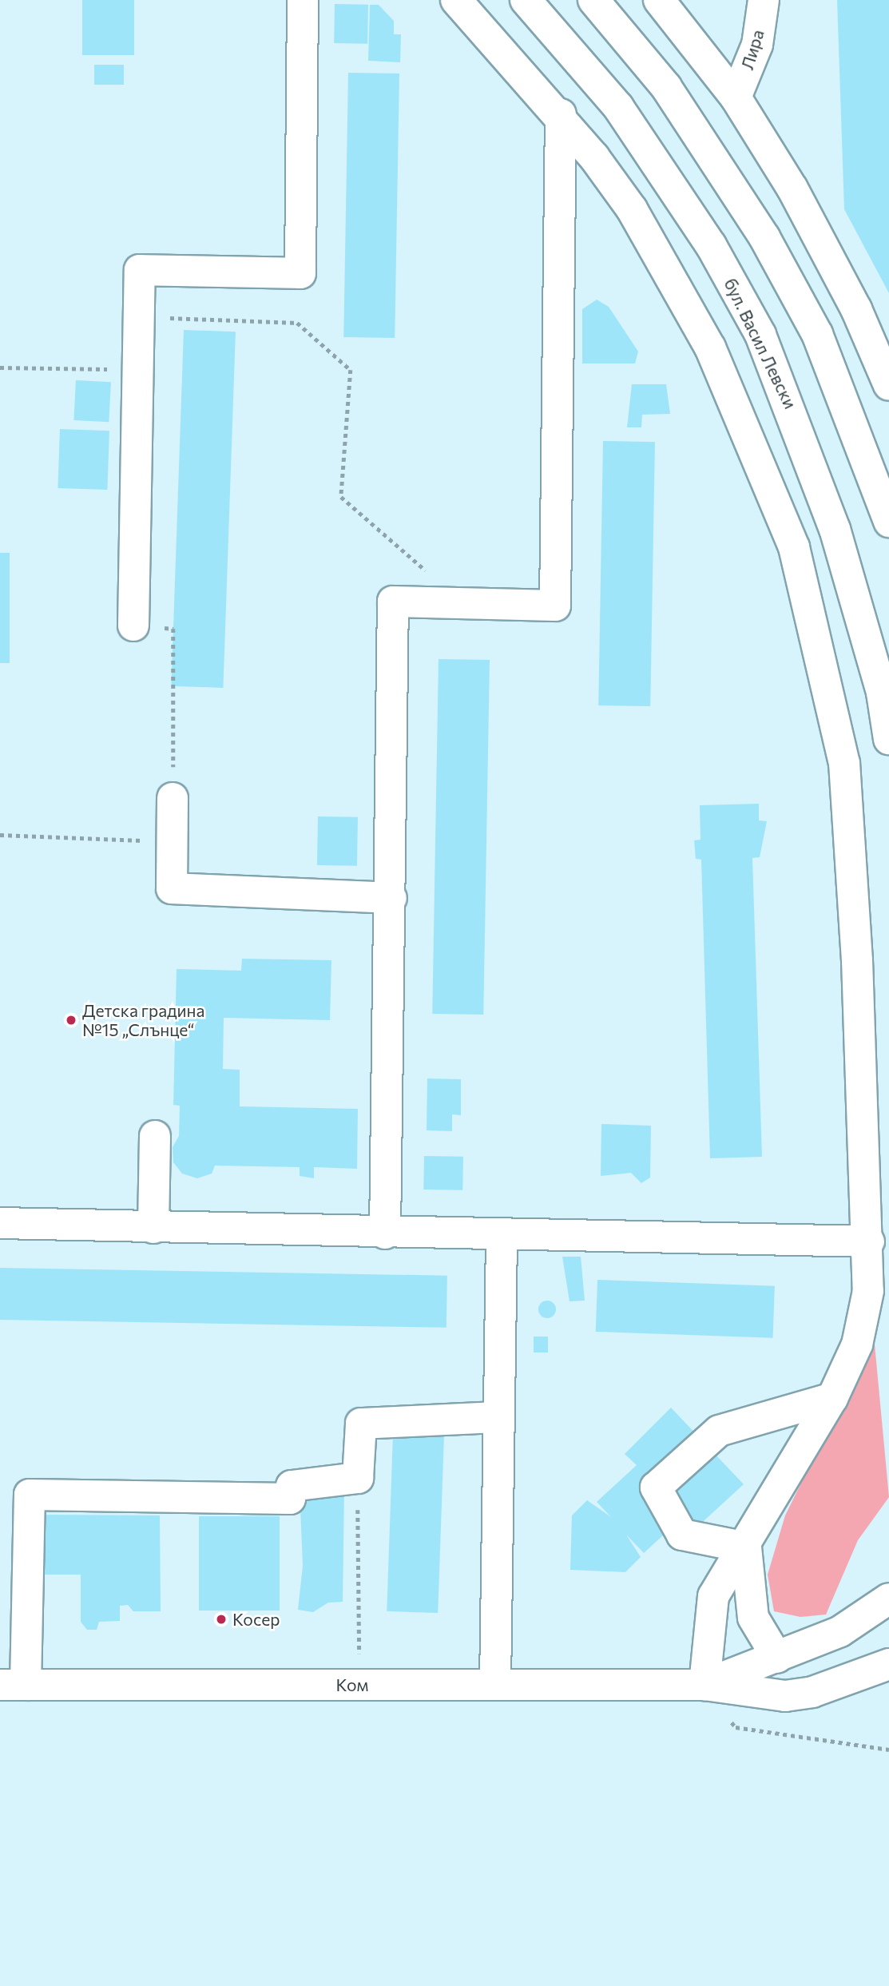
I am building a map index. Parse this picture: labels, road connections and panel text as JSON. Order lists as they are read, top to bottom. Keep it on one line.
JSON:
{"streets":{"street":["Лира","бул. Васил Левски","Ком"]},"places":["Детска градина №15 „Слънце“","Косер"]}
